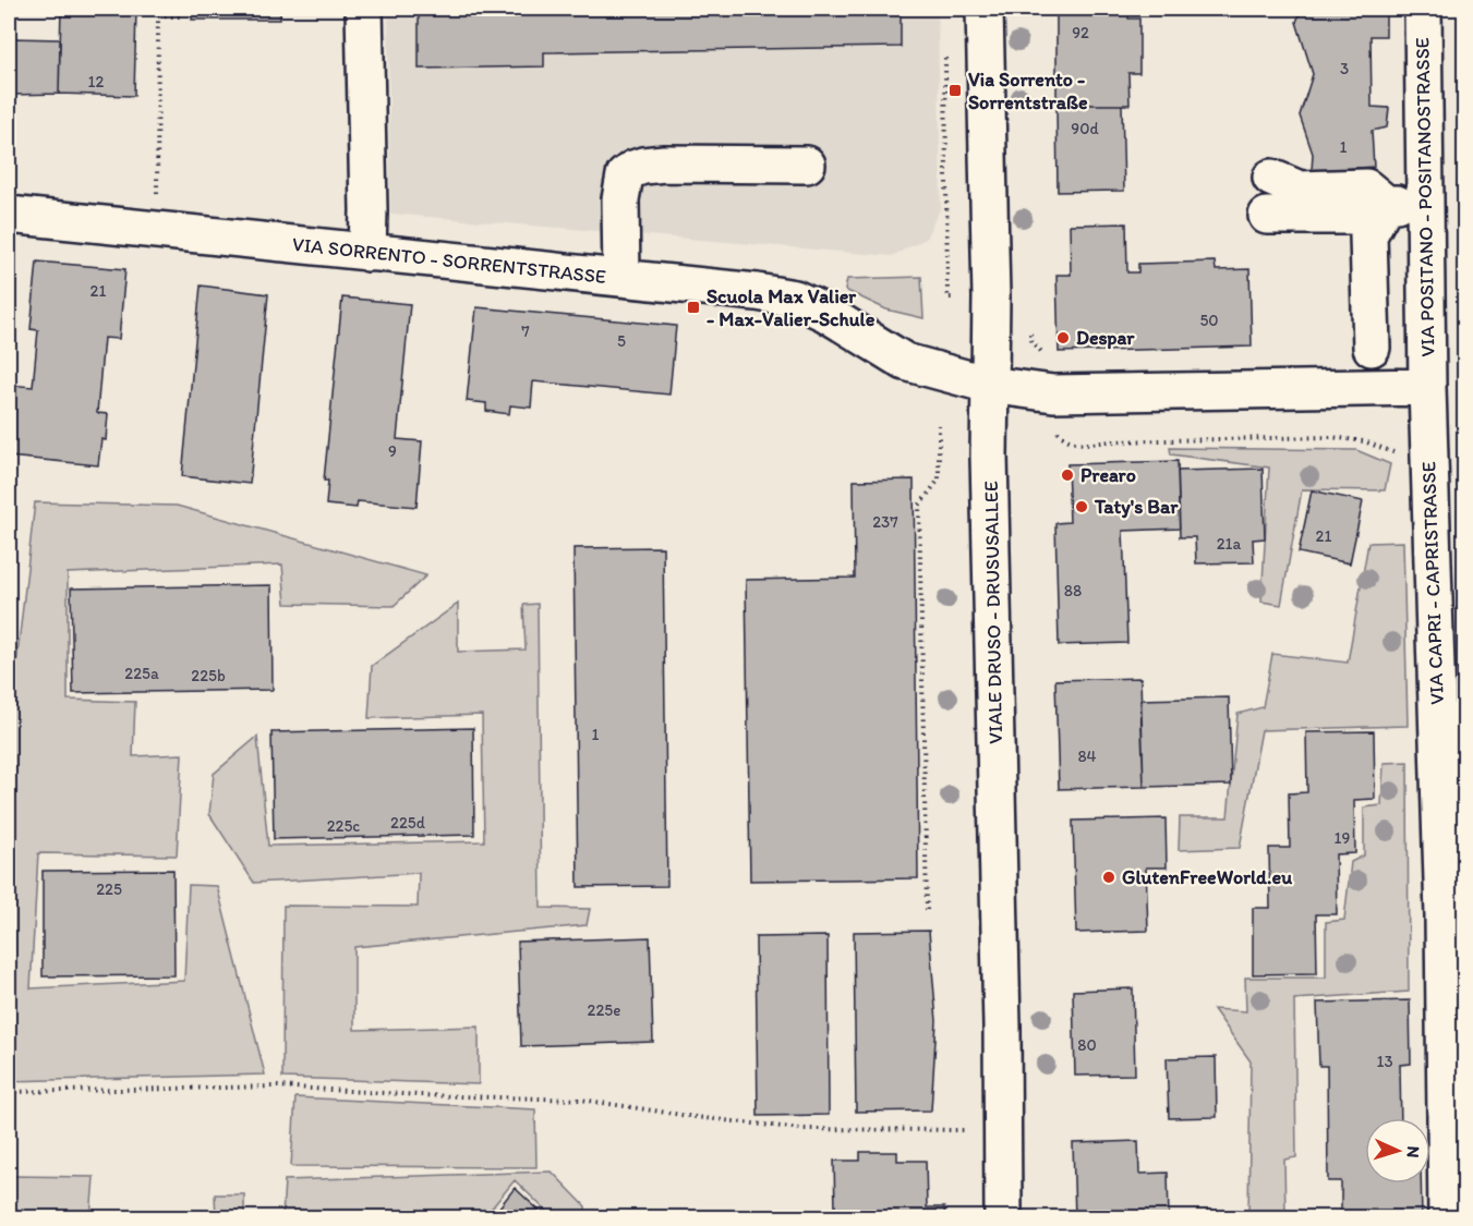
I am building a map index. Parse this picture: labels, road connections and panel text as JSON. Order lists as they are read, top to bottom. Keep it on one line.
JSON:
{"streets":{"street":["VIA POSITANO - POSITANOSTRASSE","VIA SORRENTO - SORRENTSTRASSE","VIA CAPRI - CAPRISTRASSE","VIALE DRUSO - DRUSUSALLEE"]},"crossings":[["VIA POSITANO - POSITANOSTRASSE","VIA CAPRI - CAPRISTRASSE"],["VIA SORRENTO - SORRENTSTRASSE","VIALE DRUSO - DRUSUSALLEE"]],"places":{"transit":["Via Sorrento - Sorrentstraße","Scuola Max Valier - Max-Valier-Schule"],"other":["Despar","Prearo","Taty's Bar","GlutenFreeWorld.eu"]},"house_numbers":["92","3","12","90d","1","21","50","7","5","9","237","21","21a","88","225a","225b","1","84","225d","225c","19","225","225e","80","13"],"north":"right"}
